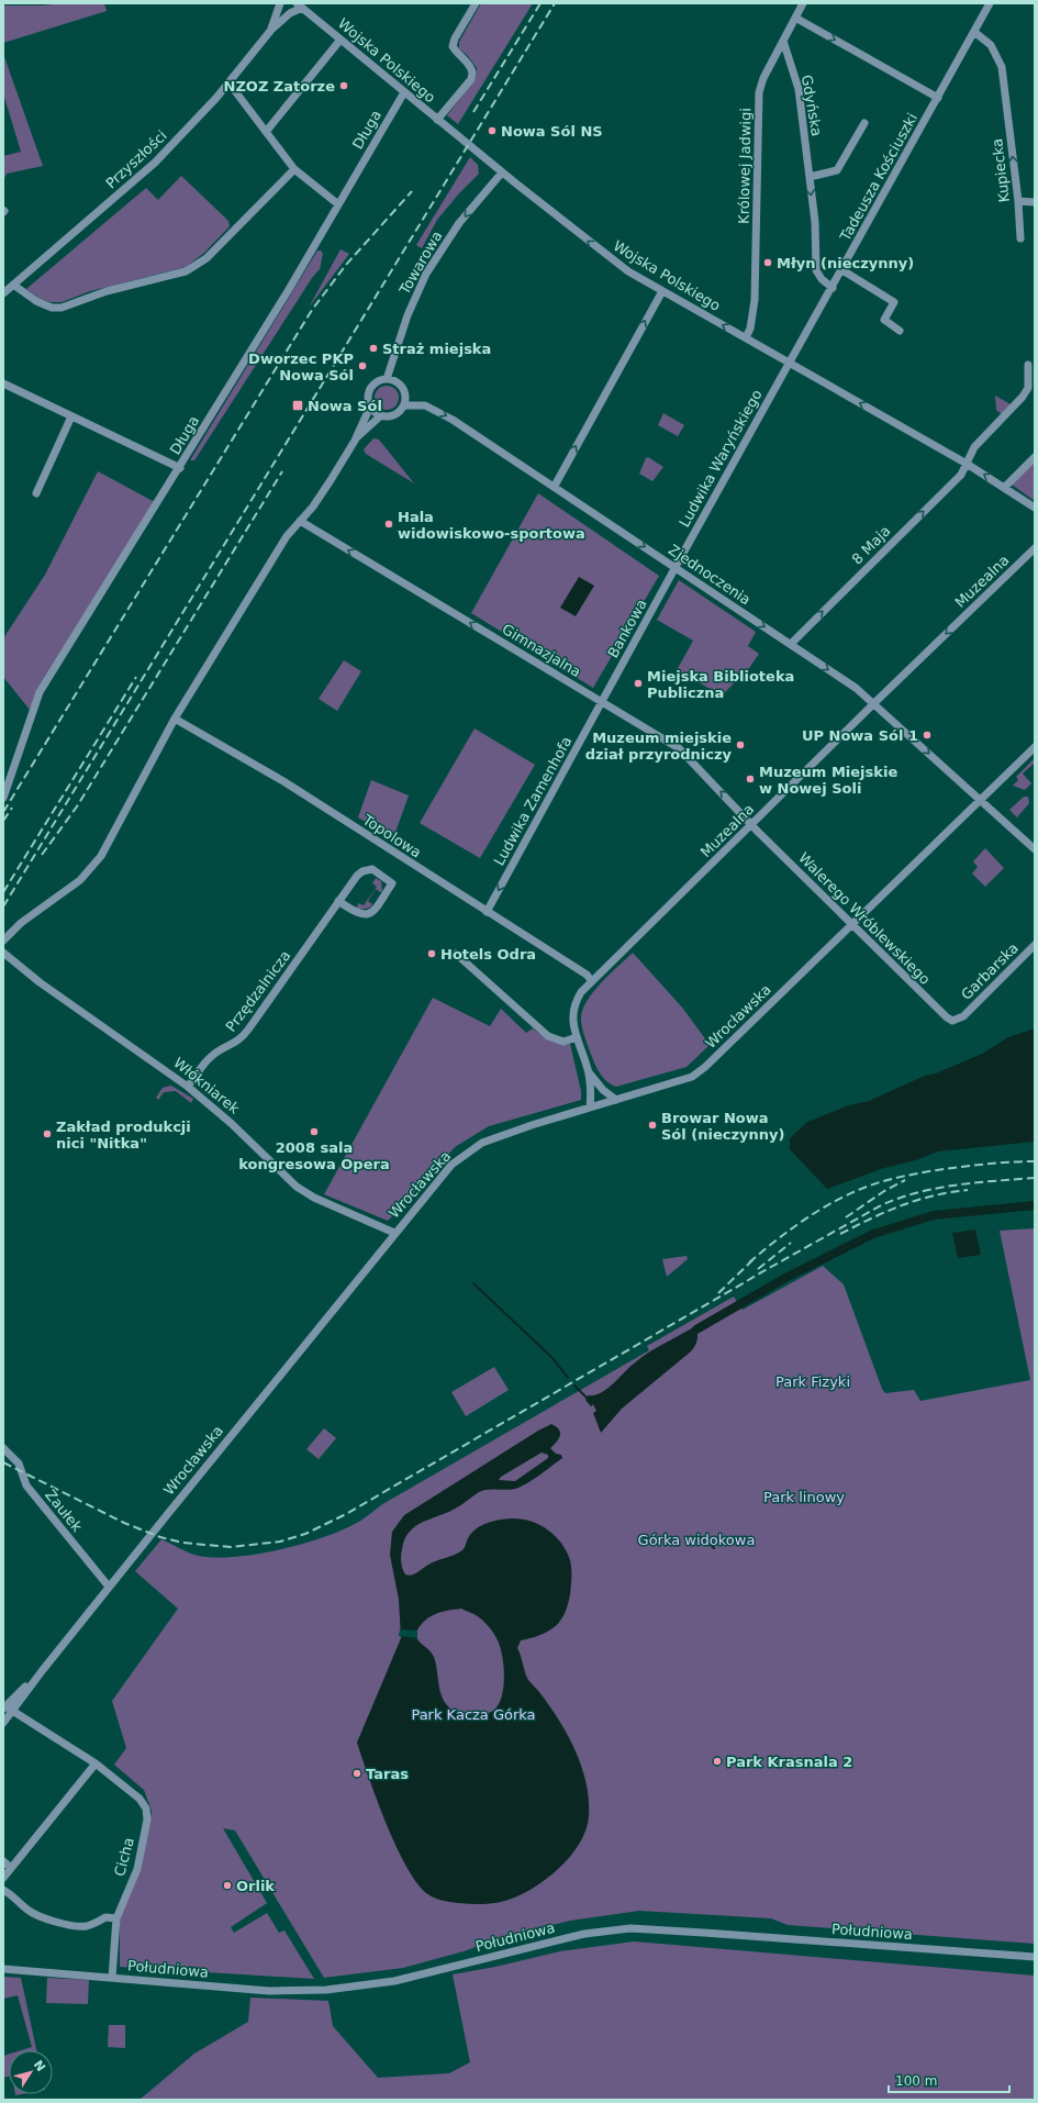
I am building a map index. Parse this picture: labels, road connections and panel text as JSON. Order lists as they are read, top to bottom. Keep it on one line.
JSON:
{"streets":{"street":["Wojska Polskiego","Gdyńska","Długa","Przyszłości","Królowej Jadwigi","Kupiecka","Tadeusza Kościuszki","Towarowa","Ludwika Waryńskiego","8 Maja","Zjednoczenia","Muzealna","Bankowa","Gimnazjalna","Ludwika Zamenhofa","Topolowa","Walerego Wróblewskiego","Garbarska","Przędzalnicza","Wrocławska","Włókniarek","Zaułek","Cicha","Południowa"]},"crossings":[["Wojska Polskiego","Długa"],["Wojska Polskiego","Przyszłości"],["Wojska Polskiego","Królowej Jadwigi"],["Wojska Polskiego","Tadeusza Kościuszki"],["Wojska Polskiego","Towarowa"],["Wojska Polskiego","Ludwika Waryńskiego"],["Wojska Polskiego","8 Maja"],["Gdyńska","Królowej Jadwigi"],["Gdyńska","Tadeusza Kościuszki"],["Kupiecka","Tadeusza Kościuszki"],["Tadeusza Kościuszki","Ludwika Waryńskiego"],["Towarowa","Zjednoczenia"],["Ludwika Waryńskiego","Zjednoczenia"],["Ludwika Waryńskiego","Bankowa"],["8 Maja","Zjednoczenia"],["Zjednoczenia","Muzealna"],["Zjednoczenia","Bankowa"],["Zjednoczenia","Wrocławska"],["Muzealna","Gimnazjalna"],["Muzealna","Topolowa"],["Muzealna","Walerego Wróblewskiego"],["Muzealna","Wrocławska"],["Bankowa","Gimnazjalna"],["Bankowa","Ludwika Zamenhofa"],["Gimnazjalna","Ludwika Zamenhofa"],["Gimnazjalna","Walerego Wróblewskiego"],["Ludwika Zamenhofa","Topolowa"],["Walerego Wróblewskiego","Garbarska"],["Walerego Wróblewskiego","Wrocławska"],["Przędzalnicza","Włókniarek"],["Wrocławska","Włókniarek"],["Wrocławska","Zaułek"],["Wrocławska","Cicha"],["Cicha","Południowa"]],"one_way":["Wojska Polskiego","Gdyńska","Kupiecka","Towarowa","8 Maja","Zjednoczenia","Gimnazjalna","Ludwika Zamenhofa"],"parks":["Park Fizyki","Park linowy","Górka widokowa","Park Kacza Górka"],"places":{"other":["NZOZ Zatorze","Nowa Sól NS","Młyn (nieczynny)","Straż miejska","Dworzec PKP Nowa Sól","Hala widowiskowo-sportowa","Miejska Biblioteka Publiczna","UP Nowa Sól 1","Muzeum miejskie dział przyrodniczy","Muzeum Miejskie w Nowej Soli","Hotels Odra","Browar Nowa Sól (nieczynny)","2008 sala kongresowa Opera","Zakład produkcji nici \"Nitka\"","Park Krasnala 2","Taras","Orlik"],"transit":["Nowa Sól"]},"scale_bar":"100 m","north":"top right"}
